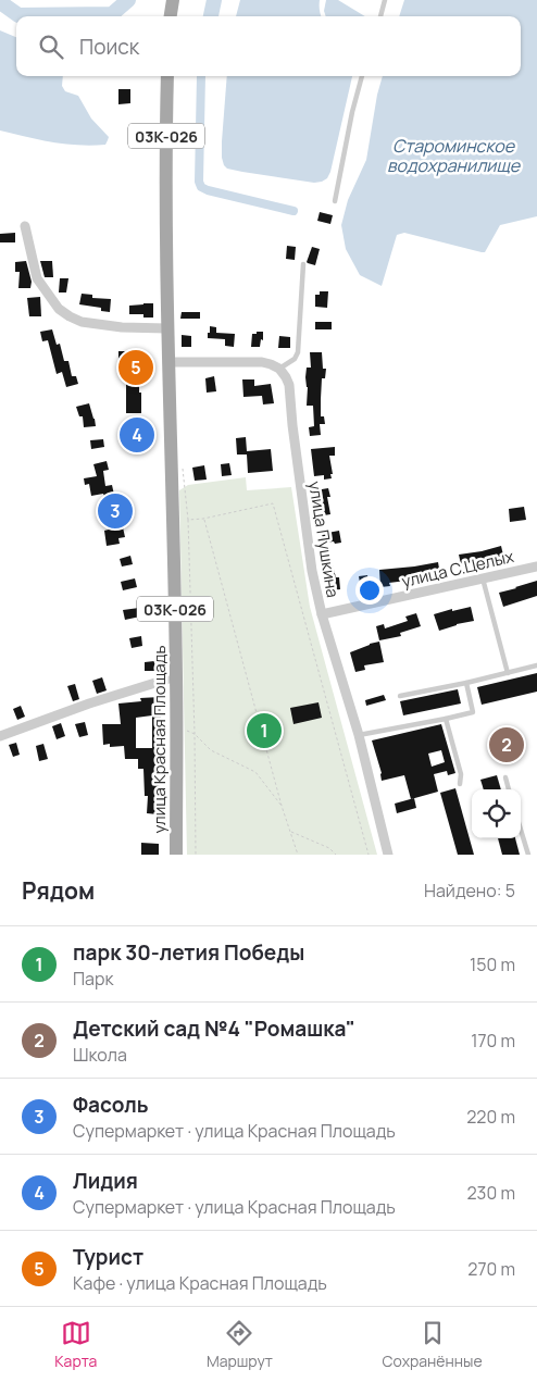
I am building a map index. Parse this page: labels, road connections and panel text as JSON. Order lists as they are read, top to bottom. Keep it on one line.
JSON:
{"streets":{"main road":["03К-026","улица Красная Площадь"],"street":["улица Пушкина","улица С.Целых"]},"crossings":[["улица Пушкина","улица С.Целых"]],"water":["Староминское водохранилище"],"page":{"search":"Поиск","pins":["5","4","3","1","2"],"heading":["Рядом","Найдено: 5"],"list":[{"mark":"1","name":"парк 30-летия Победы","note":"Парк","value":"150 m"},{"mark":"2","name":"Детский сад №4 \"Ромашка\"","note":"Школа","value":"170 m"},{"mark":"3","name":"Фасоль","note":"Супермаркет · улица Красная Площадь","value":"220 m"},{"mark":"4","name":"Лидия","note":"Супермаркет · улица Красная Площадь","value":"230 m"},{"mark":"5","name":"Турист","note":"Кафе · улица Красная Площадь","value":"270 m"}],"nav":["Карта","Маршрут","Сохранённые"]}}
